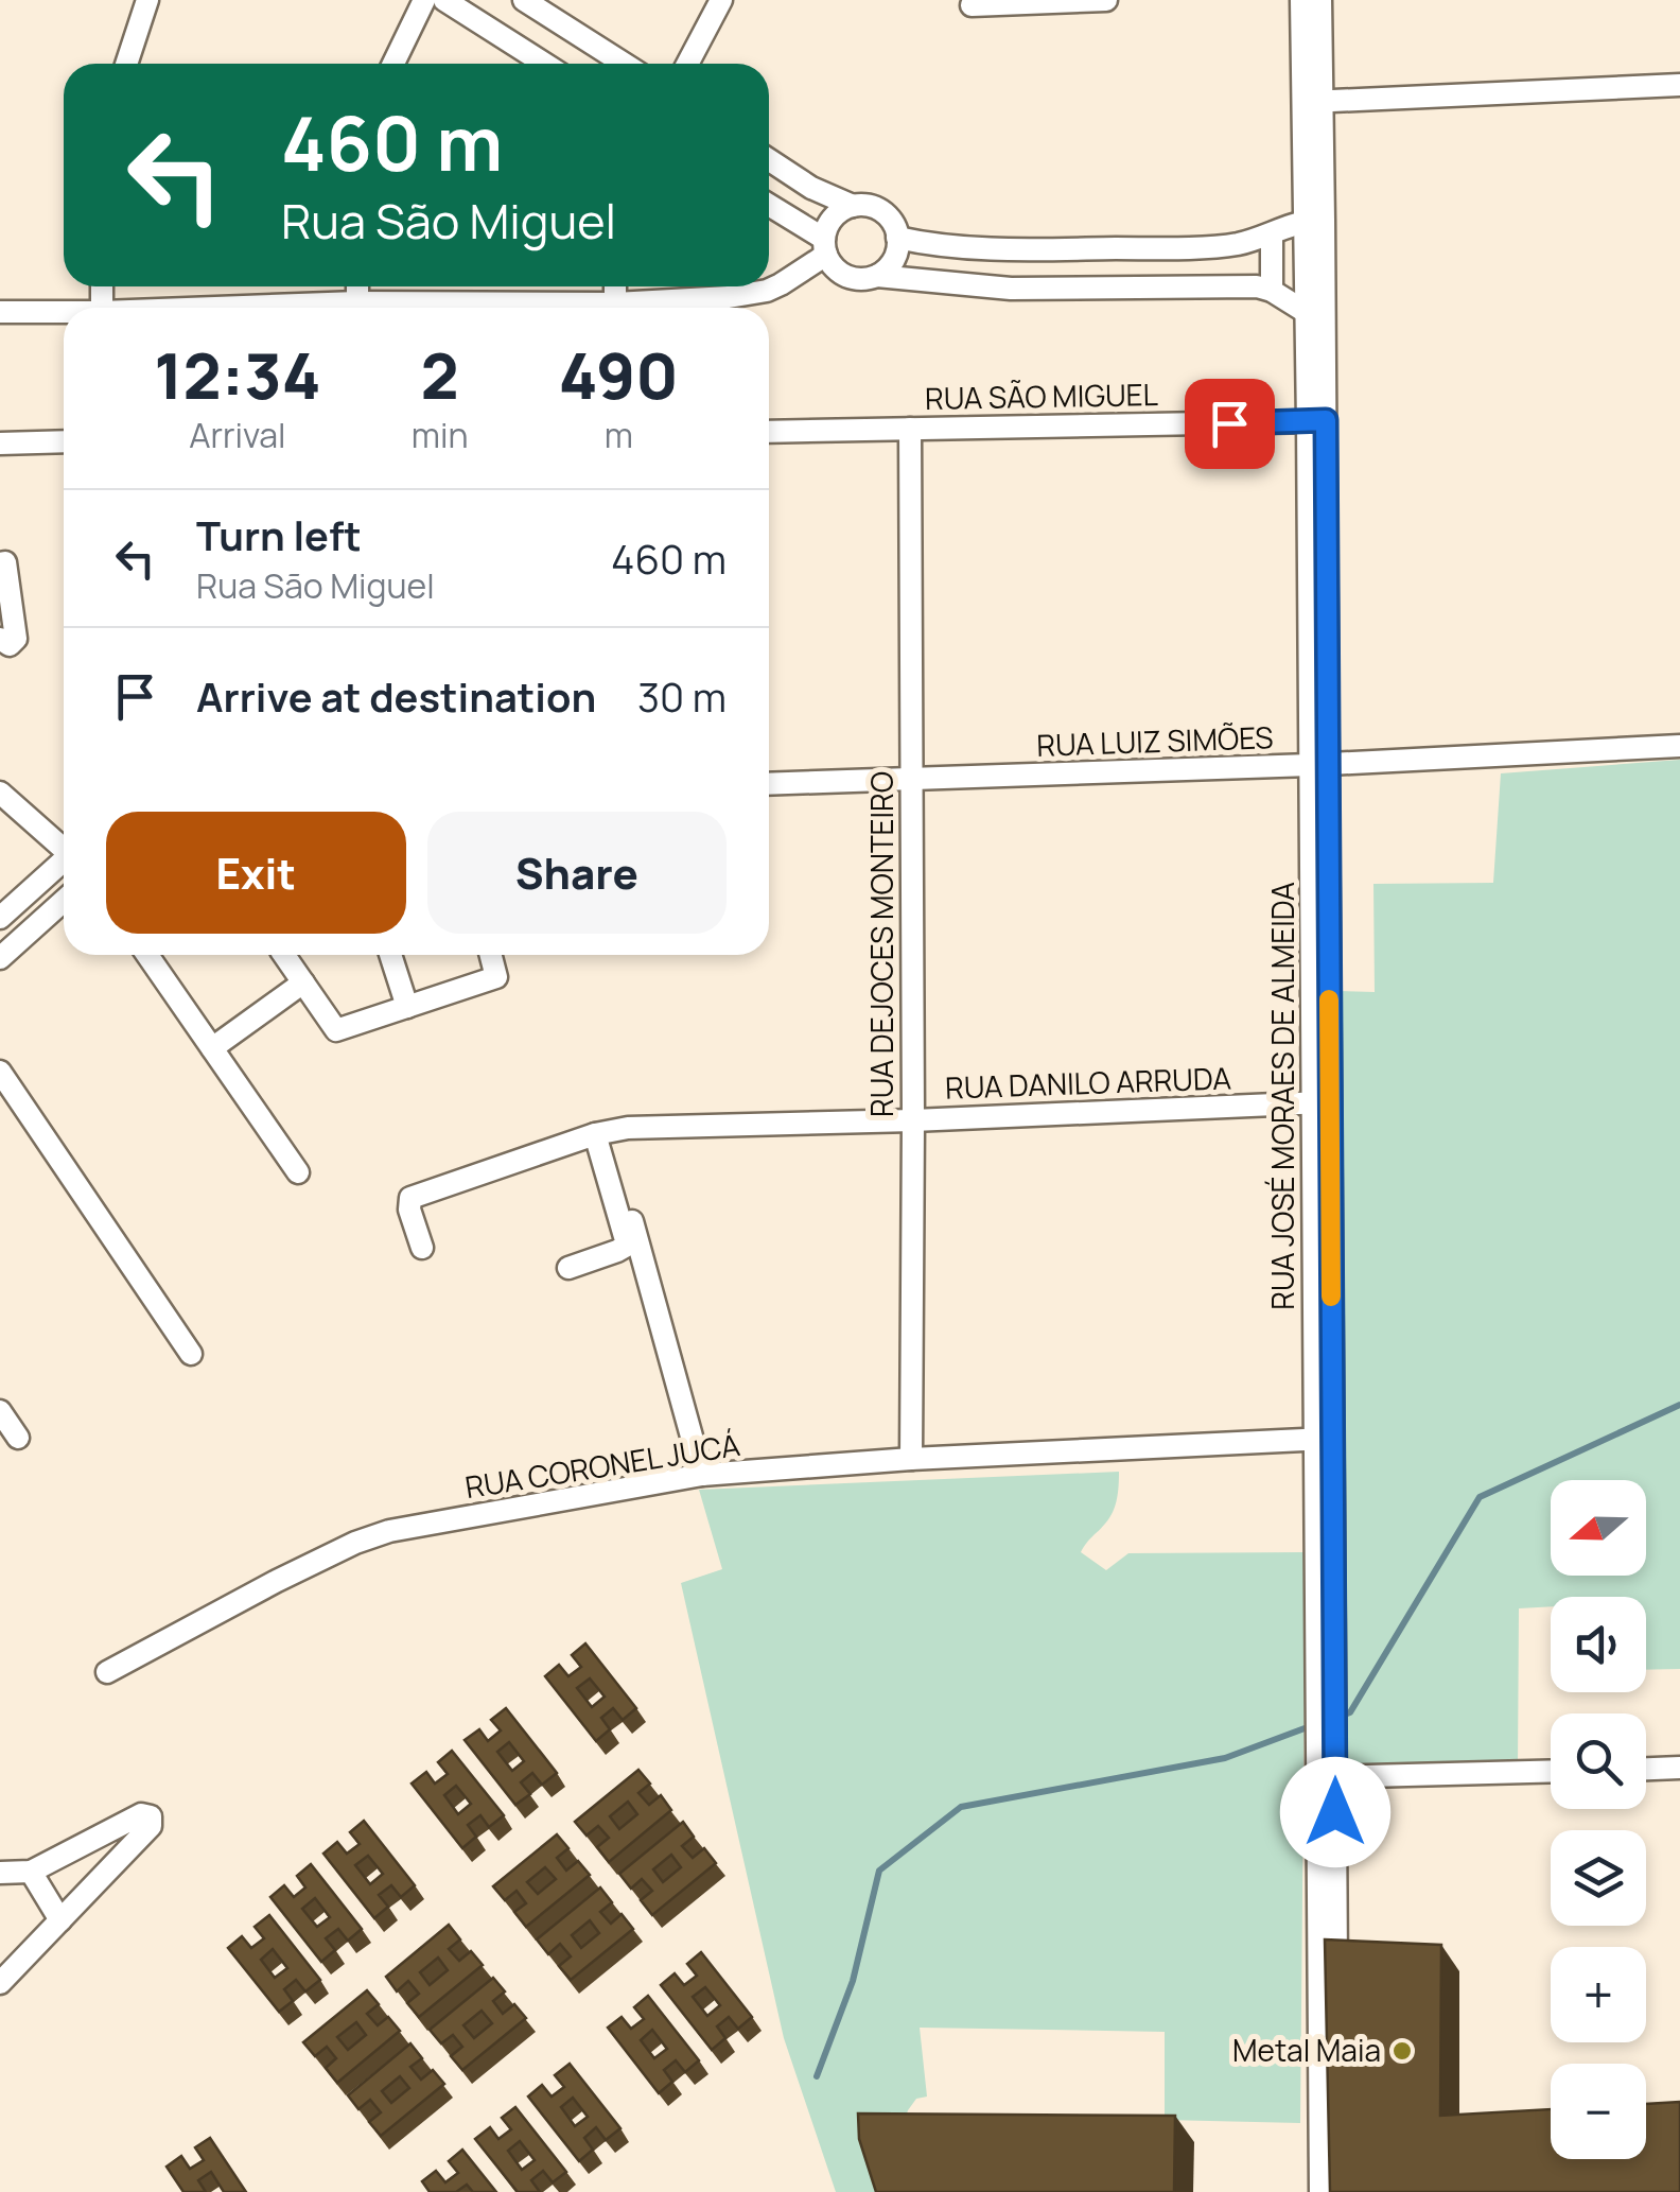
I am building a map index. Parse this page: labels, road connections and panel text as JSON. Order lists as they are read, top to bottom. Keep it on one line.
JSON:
{"streets":{"street":["RUA SÃO MIGUEL","RUA LUIZ SIMÕES","RUA DEJOCES MONTEIRO","RUA DANILO ARRUDA","RUA JOSÉ MORAES DE ALMEIDA","RUA CORONEL JUCÁ"]},"crossings":[["RUA SÃO MIGUEL","RUA DEJOCES MONTEIRO"],["RUA SÃO MIGUEL","RUA JOSÉ MORAES DE ALMEIDA"],["RUA LUIZ SIMÕES","RUA DEJOCES MONTEIRO"],["RUA LUIZ SIMÕES","RUA JOSÉ MORAES DE ALMEIDA"],["RUA DEJOCES MONTEIRO","RUA DANILO ARRUDA"],["RUA DEJOCES MONTEIRO","RUA CORONEL JUCÁ"],["RUA DANILO ARRUDA","RUA JOSÉ MORAES DE ALMEIDA"],["RUA JOSÉ MORAES DE ALMEIDA","RUA CORONEL JUCÁ"]],"places":["Metal Maia"],"north":"left","page":{"turn":["460 m","Rua São Miguel"],"eta":["12:34","Arrival","2","min","490","m"],"list":[{"name":"Turn left","note":"Rua São Miguel","value":"460 m"},{"name":"Arrive at destination","value":"30 m"}],"buttons":["Exit","Share"],"map_buttons":["+","−"]}}
